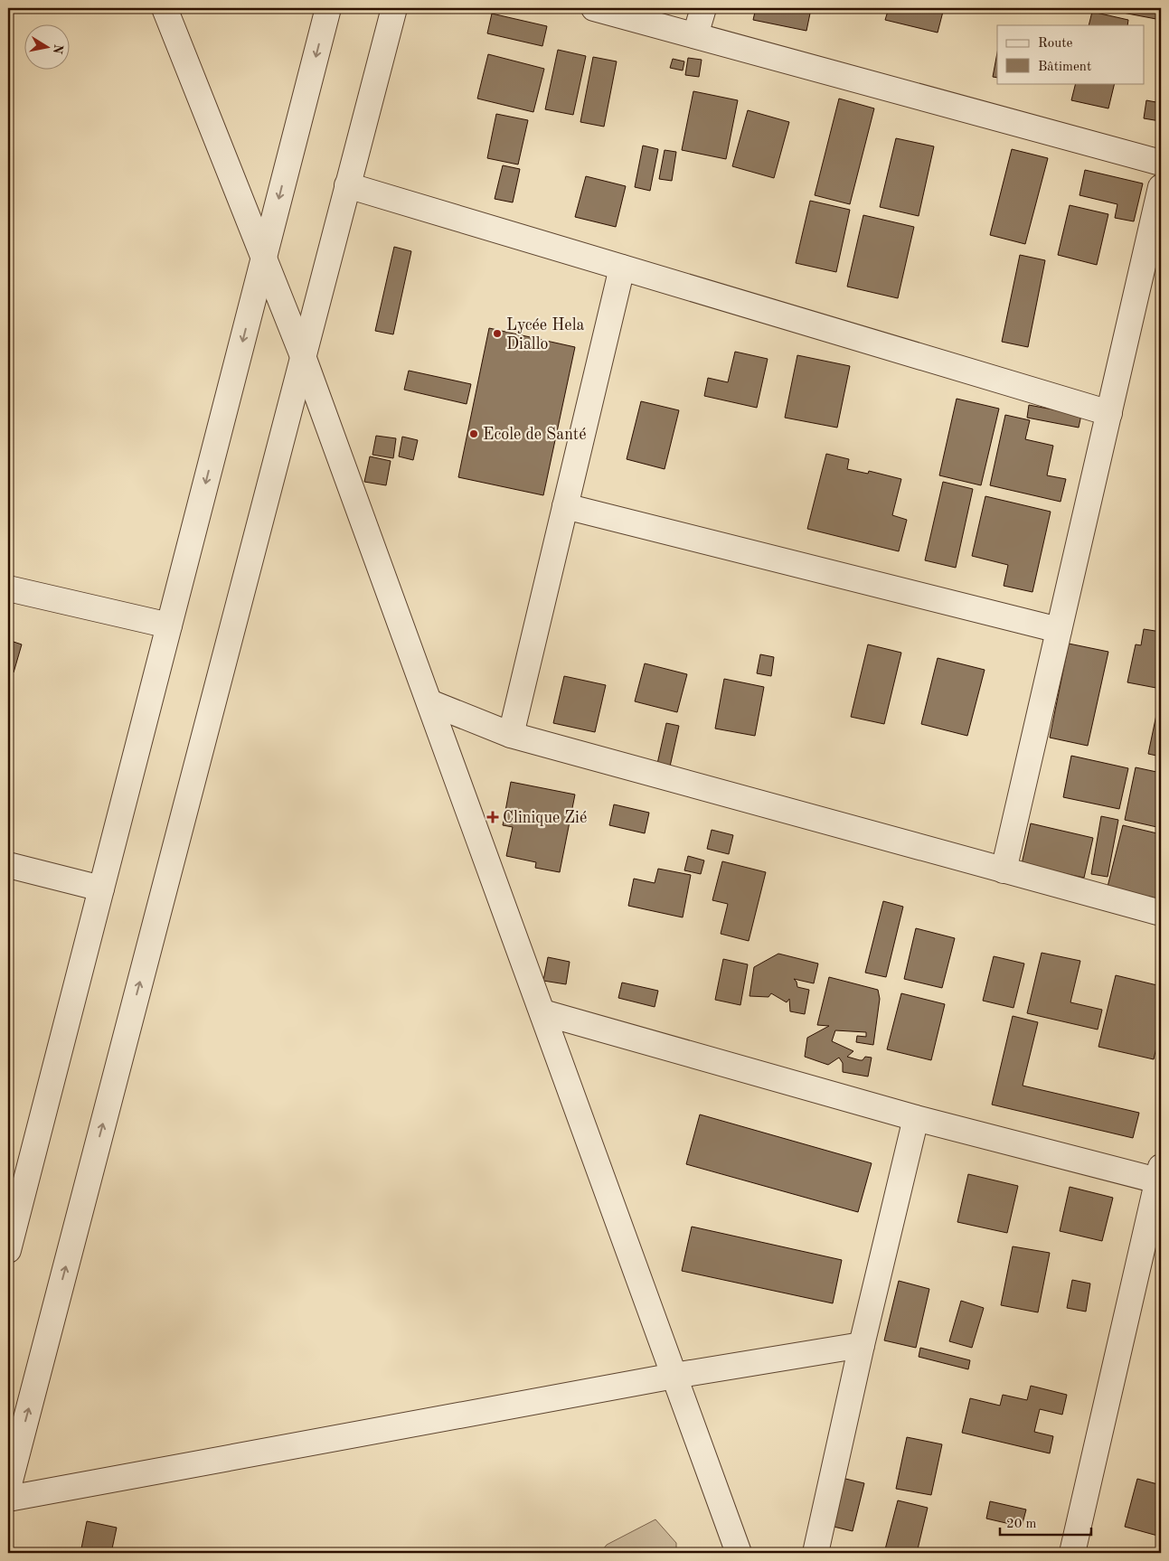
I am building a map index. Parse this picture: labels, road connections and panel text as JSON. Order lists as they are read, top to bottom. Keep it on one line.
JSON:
{"places":{"other":["Lycée Hela Diallo","Ecole de Santé"],"health":["Clinique Zié"]},"legend":["Route","Bâtiment"],"scale_bar":"20 m","north":"right"}
